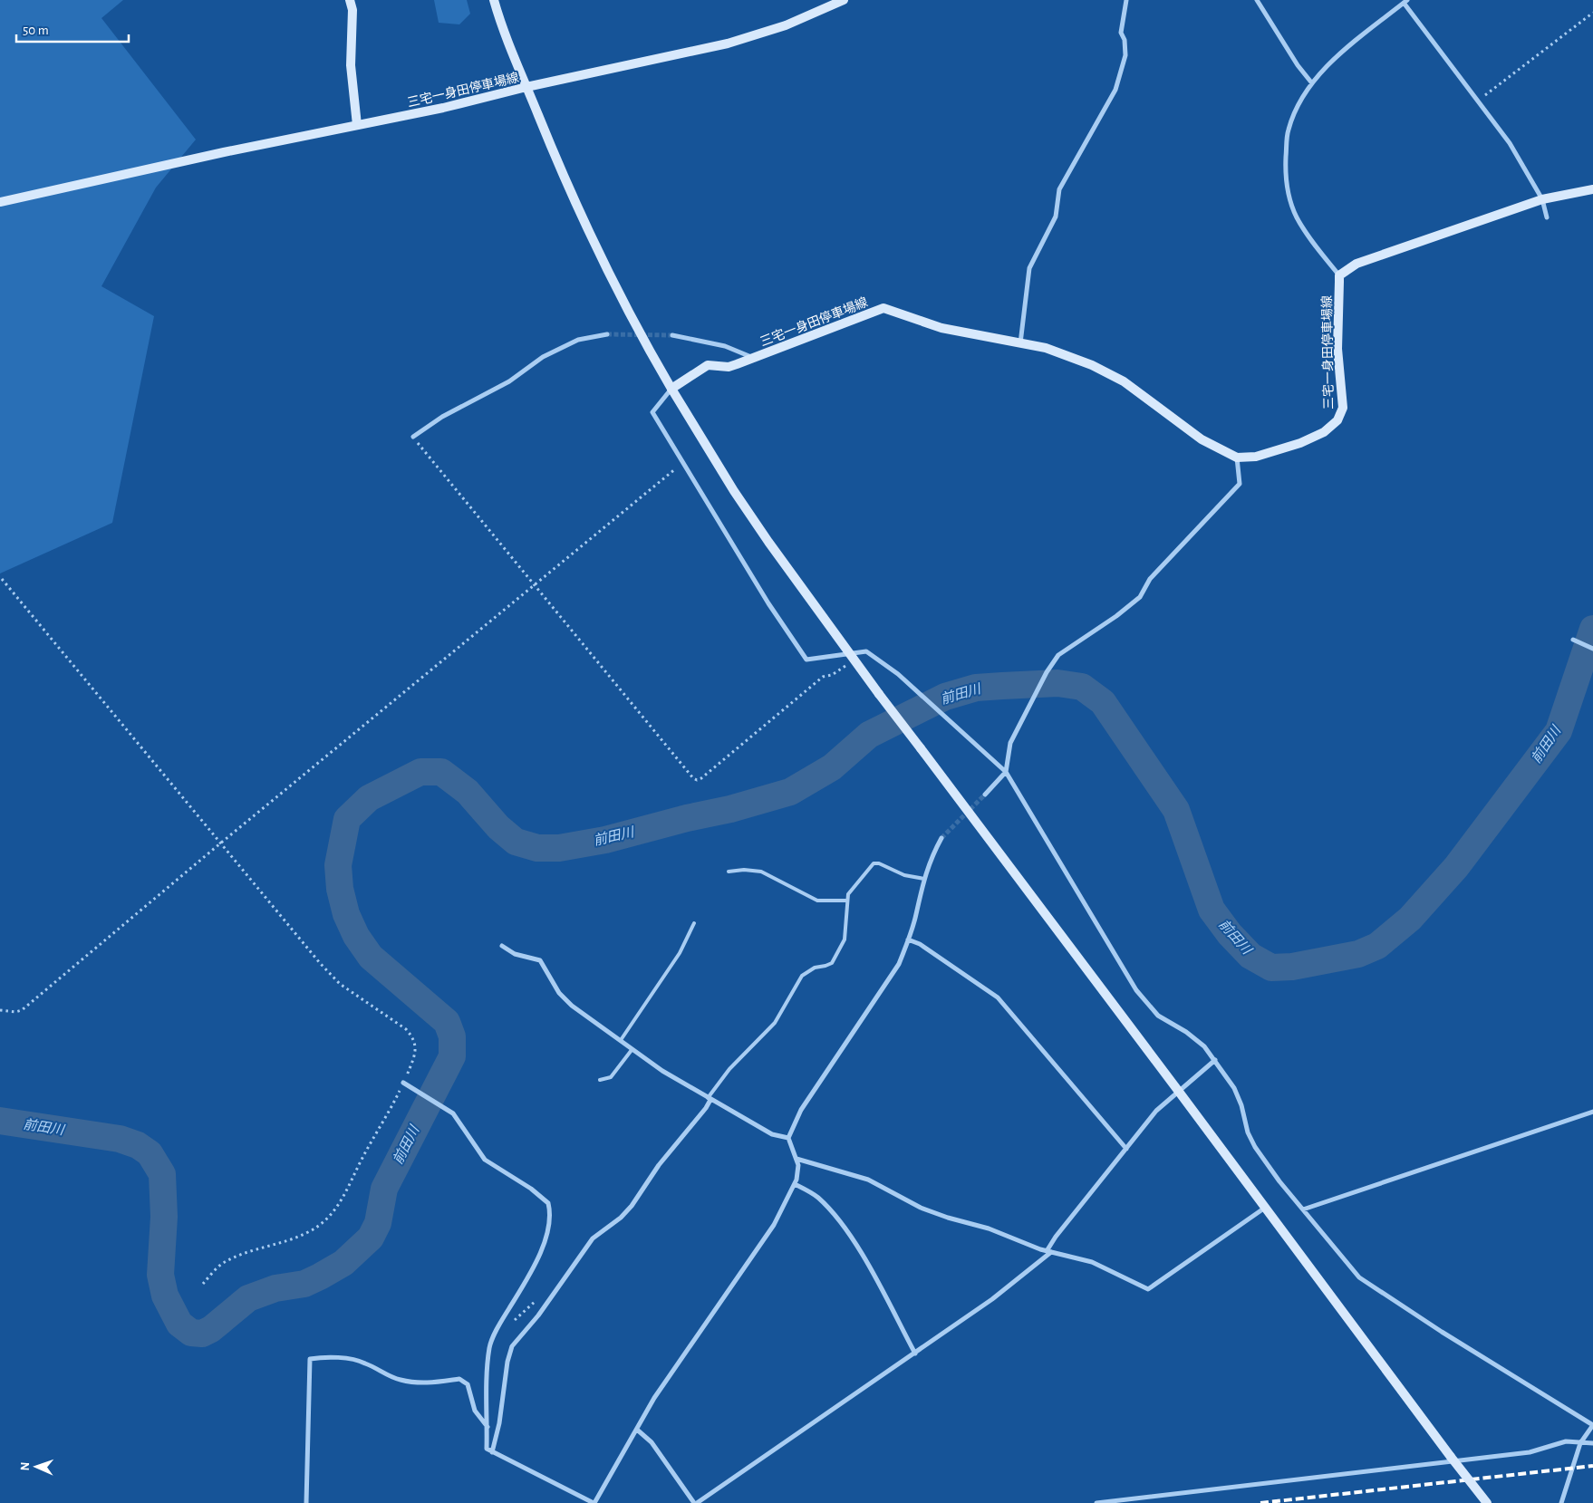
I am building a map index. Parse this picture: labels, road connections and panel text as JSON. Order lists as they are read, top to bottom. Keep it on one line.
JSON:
{"streets":{"street":["三宅一身田停車場線"]},"water":["前田川"],"scale_bar":"50 m","north":"left"}
